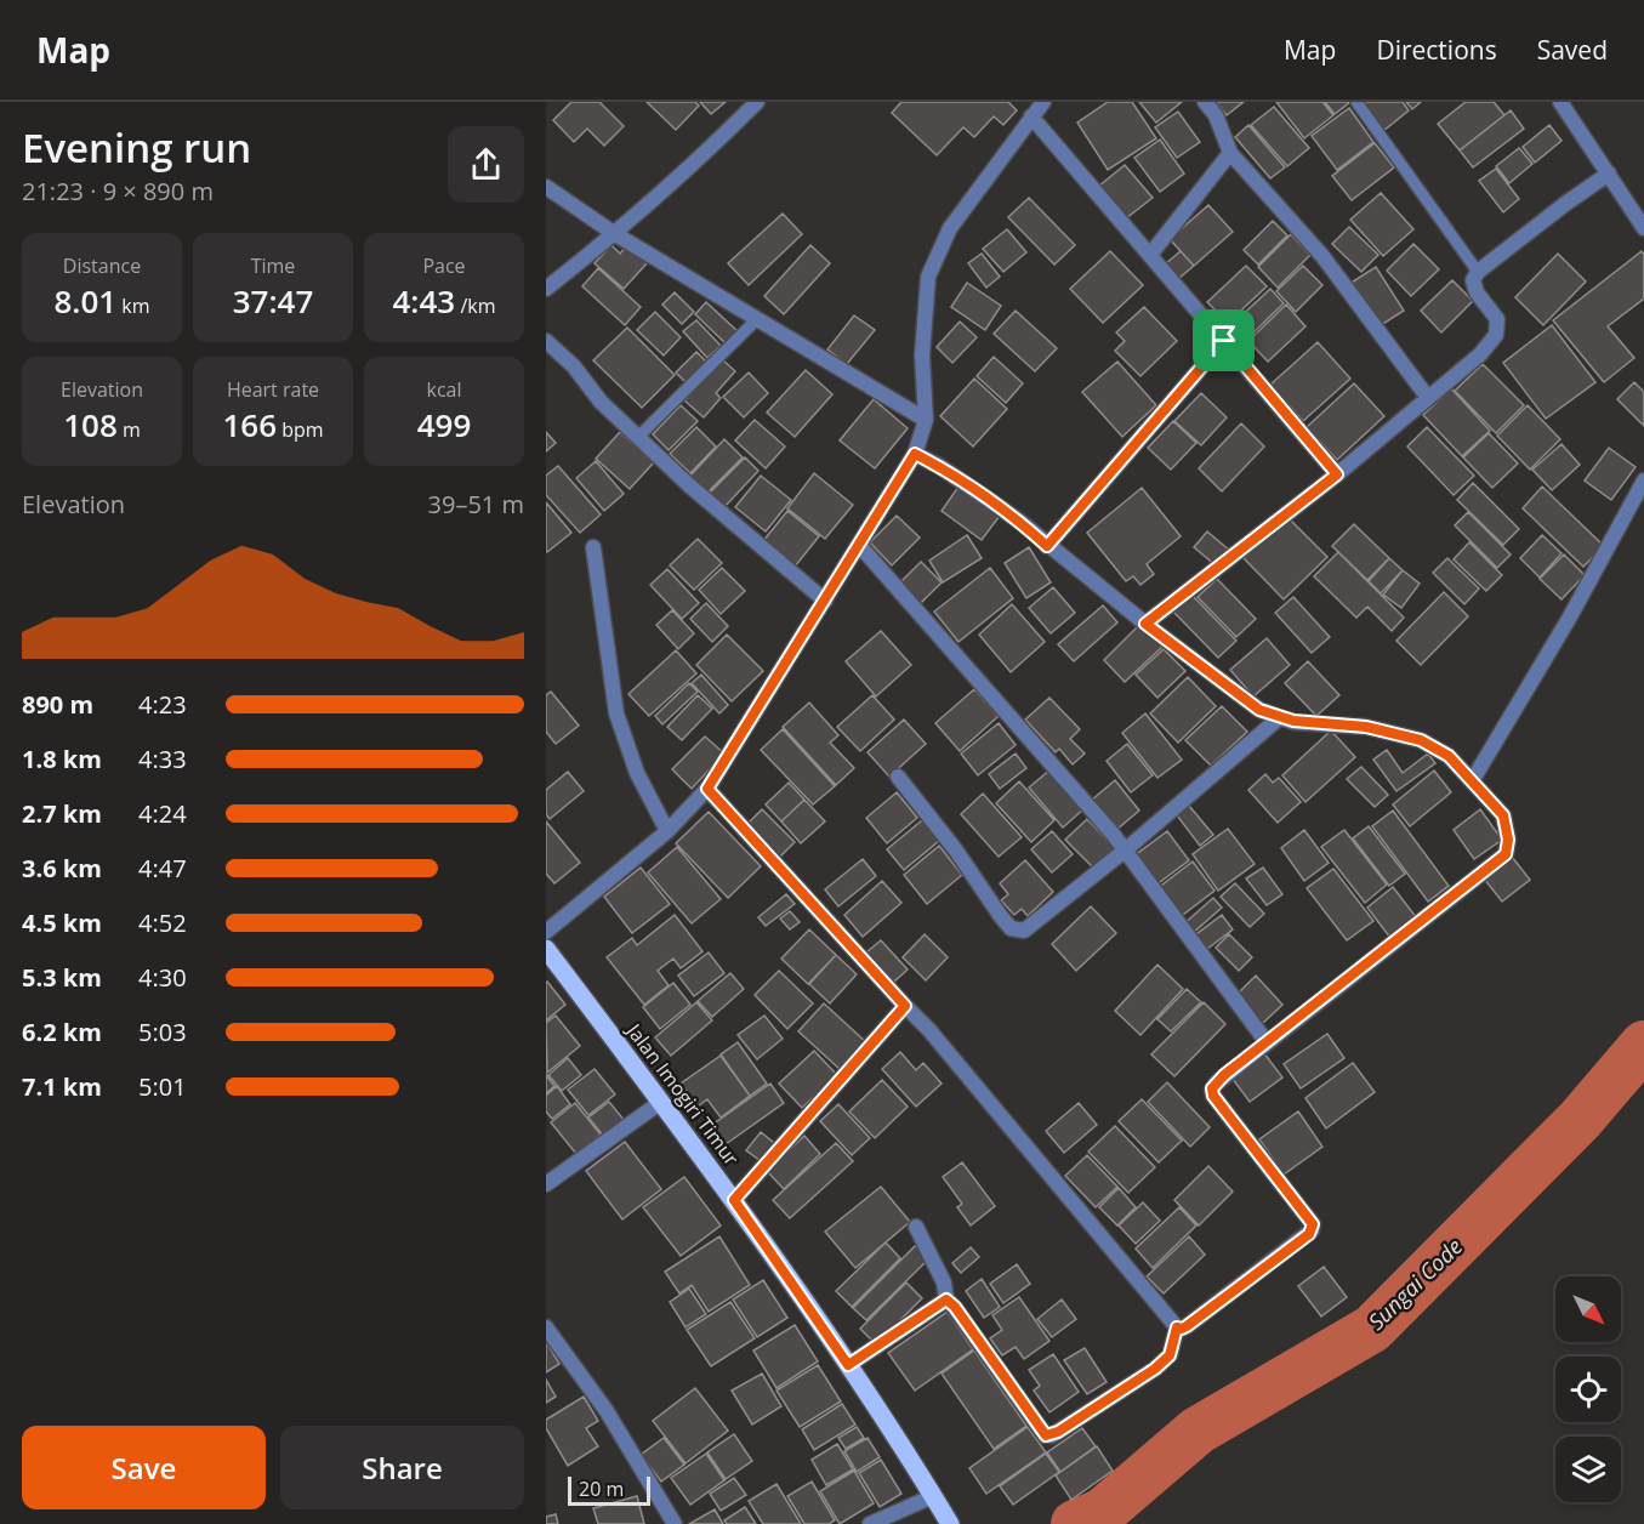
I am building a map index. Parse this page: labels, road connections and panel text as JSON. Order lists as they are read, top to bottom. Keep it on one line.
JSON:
{"streets":{"main road":["Jalan Imogiri Timur"]},"water":["Sungai Code"],"scale_bar":"20 m","north":"bottom right","page":{"header":"Map","nav":["Map","Directions","Saved"],"heading":["Evening run","21:23 · 9 × 890 m"],"stats":[["Distance","8.01 km"],["Time","37:47"],["Pace","4:43 /km"],["Elevation","108 m"],["Heart rate","166 bpm"],["kcal","499"]],"chart":["Elevation","39–51 m"],"list":[{"name":"890 m","note":"4:23"},{"name":"1.8 km","note":"4:33"},{"name":"2.7 km","note":"4:24"},{"name":"3.6 km","note":"4:47"},{"name":"4.5 km","note":"4:52"},{"name":"5.3 km","note":"4:30"},{"name":"6.2 km","note":"5:03"},{"name":"7.1 km","note":"5:01"}],"buttons":["Save","Share"],"scale":"20 m"}}
